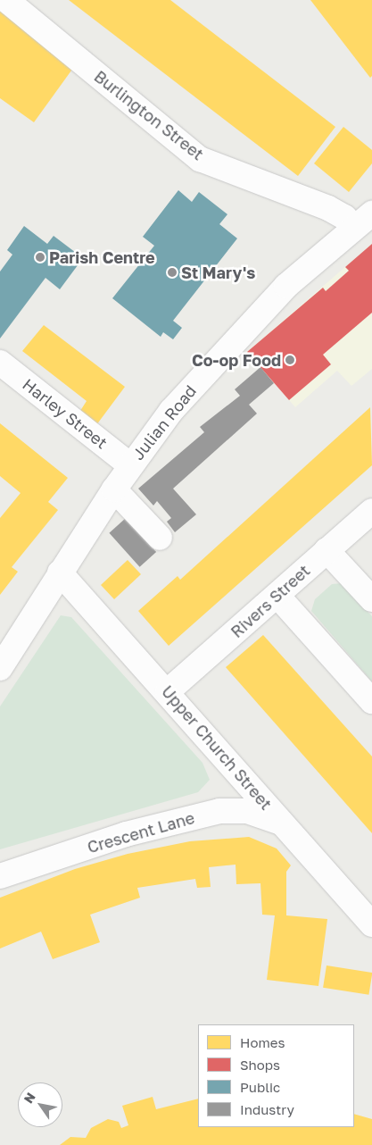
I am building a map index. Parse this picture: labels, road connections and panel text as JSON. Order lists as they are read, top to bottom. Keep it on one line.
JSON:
{"streets":{"street":["Burlington Street","Harley Street","Julian Road","Rivers Street","Upper Church Street","Crescent Lane"]},"crossings":[["Burlington Street","Julian Road"],["Harley Street","Julian Road"],["Julian Road","Upper Church Street"],["Rivers Street","Upper Church Street"],["Upper Church Street","Crescent Lane"]],"places":["Parish Centre","St Mary's","Co-op Food"],"legend":["Homes","Shops","Public","Industry"],"north":"top left"}
